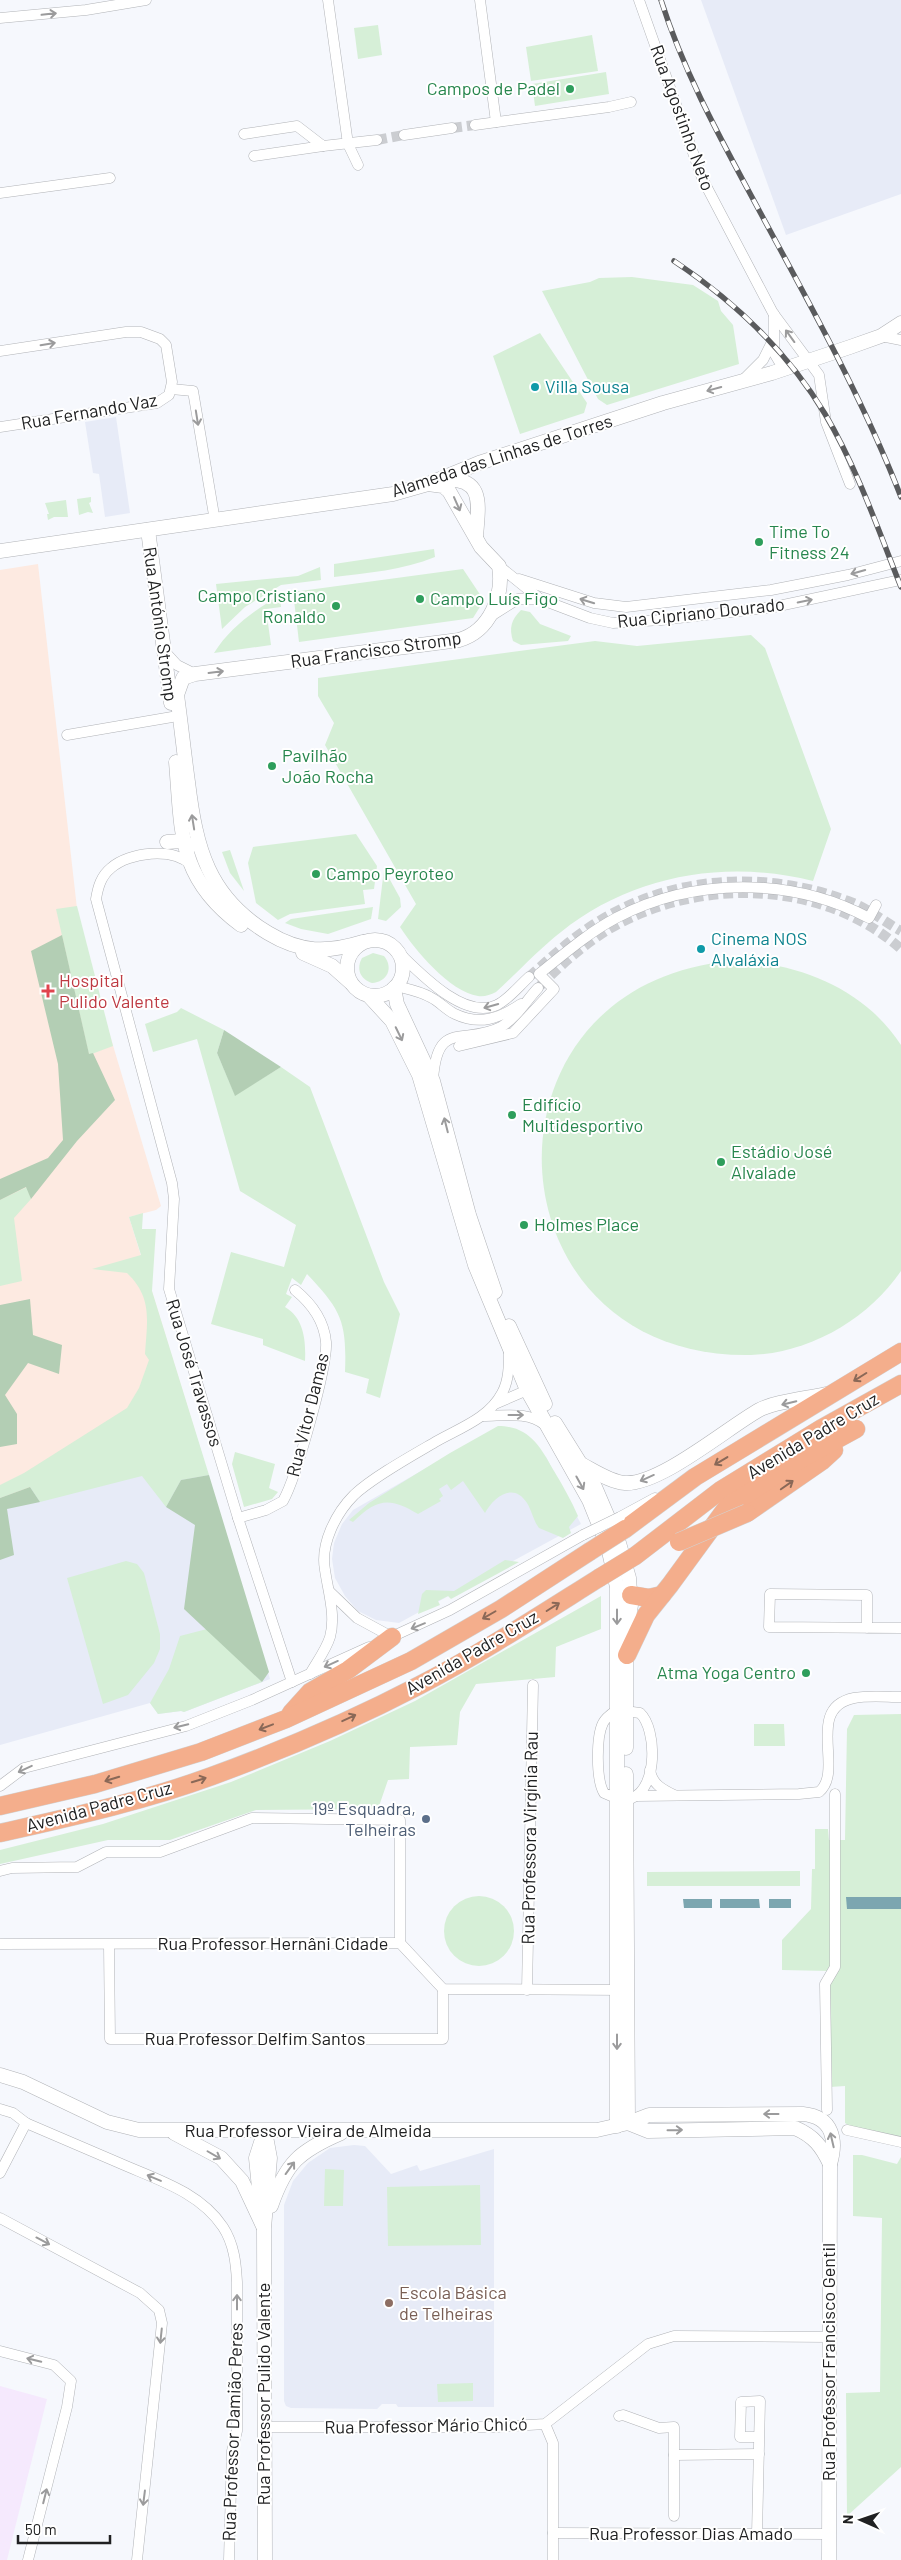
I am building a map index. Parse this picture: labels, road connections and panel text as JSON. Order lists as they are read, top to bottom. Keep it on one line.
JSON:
{"streets":{"highway":["Avenida Padre Cruz"],"street":["Rua Agostinho Neto","Rua Fernando Vaz","Alameda das Linhas de Torres","Rua Cipriano Dourado","Rua António Stromp","Rua Francisco Stromp","Rua José Travassos","Rua Vítor Damas","Rua Professora Virgínia Rau","Rua Professor Hernâni Cidade","Rua Professor Delfim Santos","Rua Professor Vieira de Almeida","Rua Professor Francisco Gentil","Rua Professor Pulido Valente","Rua Professor Mário Chicó","Rua Professor Damião Peres","Rua Professor Dias Amado"]},"crossings":[["Rua Agostinho Neto","Alameda das Linhas de Torres"],["Alameda das Linhas de Torres","Rua António Stromp"],["Rua Cipriano Dourado","Rua Francisco Stromp"],["Rua José Travassos","Rua Vítor Damas"],["Rua José Travassos","Avenida Padre Cruz"],["Rua Professor Hernâni Cidade","Rua Professor Delfim Santos"],["Rua Professor Vieira de Almeida","Rua Professor Francisco Gentil"],["Rua Professor Vieira de Almeida","Rua Professor Pulido Valente"],["Rua Professor Francisco Gentil","Rua Professor Mário Chicó"],["Rua Professor Francisco Gentil","Rua Professor Dias Amado"],["Rua Professor Pulido Valente","Rua Professor Mário Chicó"]],"one_way":["Alameda das Linhas de Torres","Rua Francisco Stromp","Rua Professor Damião Peres"],"places":{"other":["Campos de Padel","Villa Sousa","Time To Fitness 24","Campo Luís Figo","Campo Cristiano Ronaldo","Pavilhão João Rocha","Campo Peyroteo","Cinema NOS Alvaláxia","Edifício Multidesportivo","Estádio José Alvalade","Holmes Place","Atma Yoga Centro","19º Esquadra, Telheiras","Escola Básica de Telheiras"],"health":["Hospital Pulido Valente"]},"scale_bar":"50 m","north":"left"}
